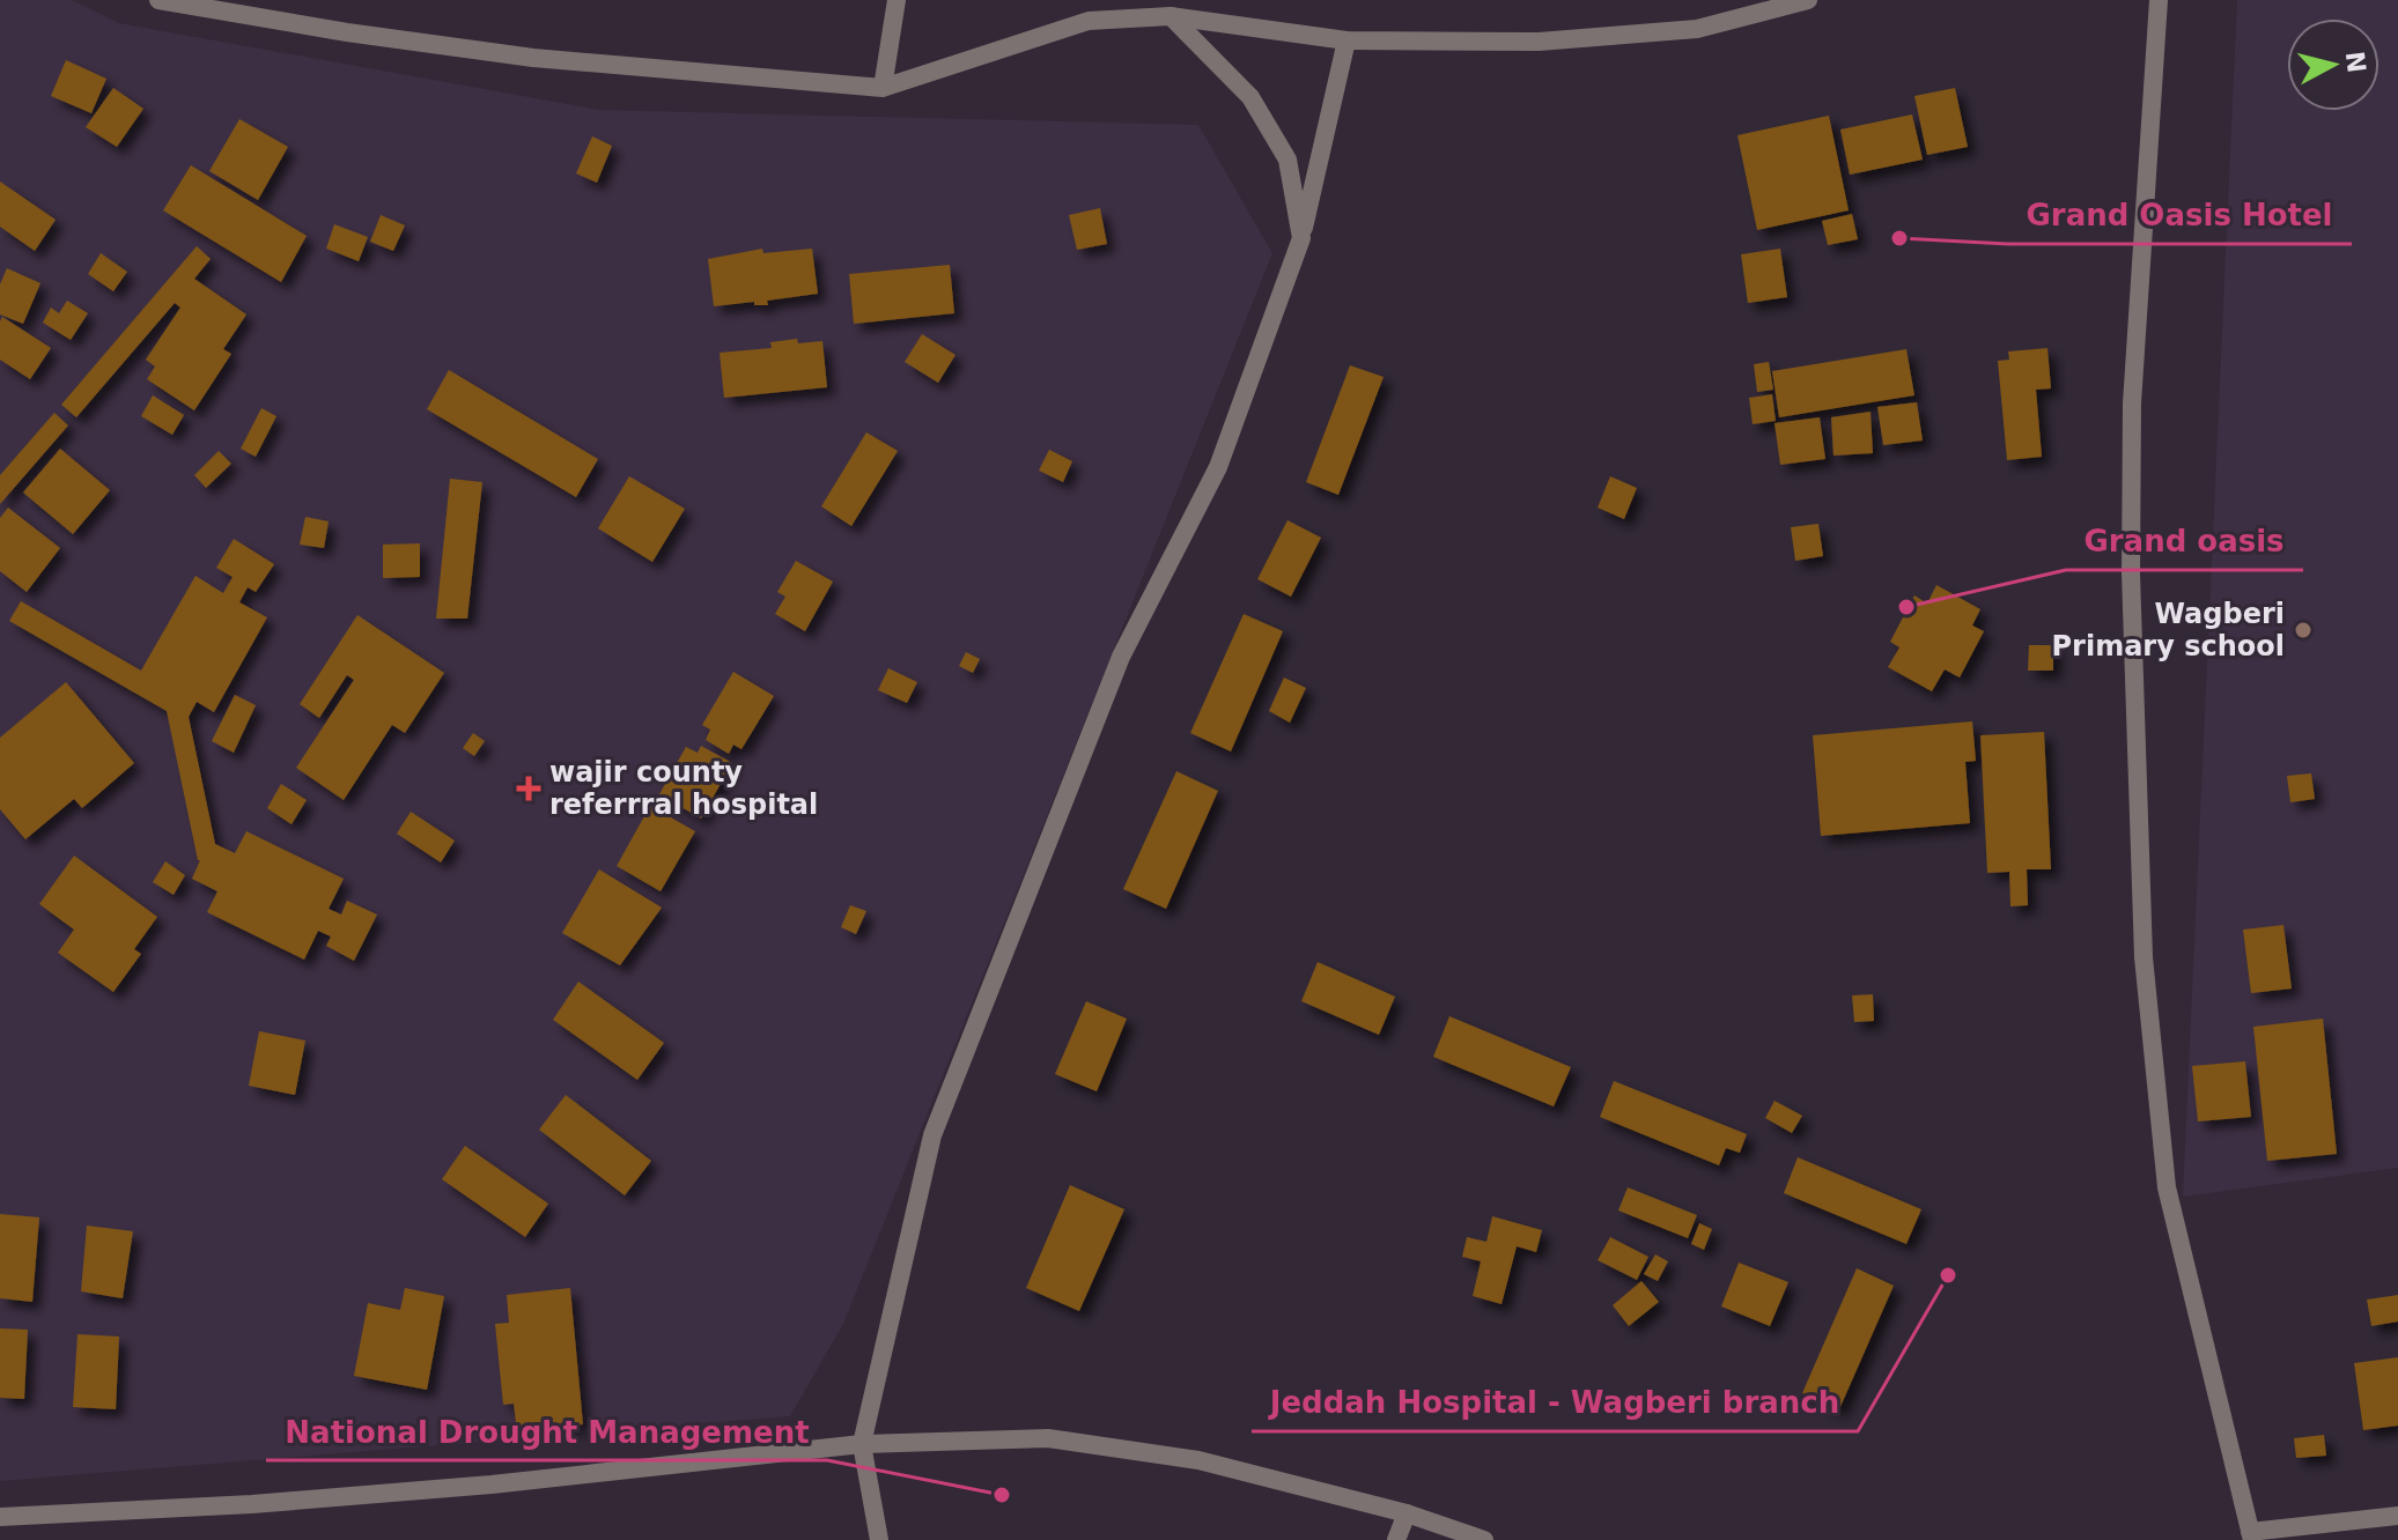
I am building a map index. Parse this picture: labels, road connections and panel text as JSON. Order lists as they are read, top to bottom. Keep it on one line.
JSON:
{"places":{"other":["Grand Oasis Hotel","Grand oasis","Wagberi Primary school","Jeddah Hospital - Wagberi branch","National Drought Management"],"health":["wajir county referrral hospital"]},"north":"right"}
